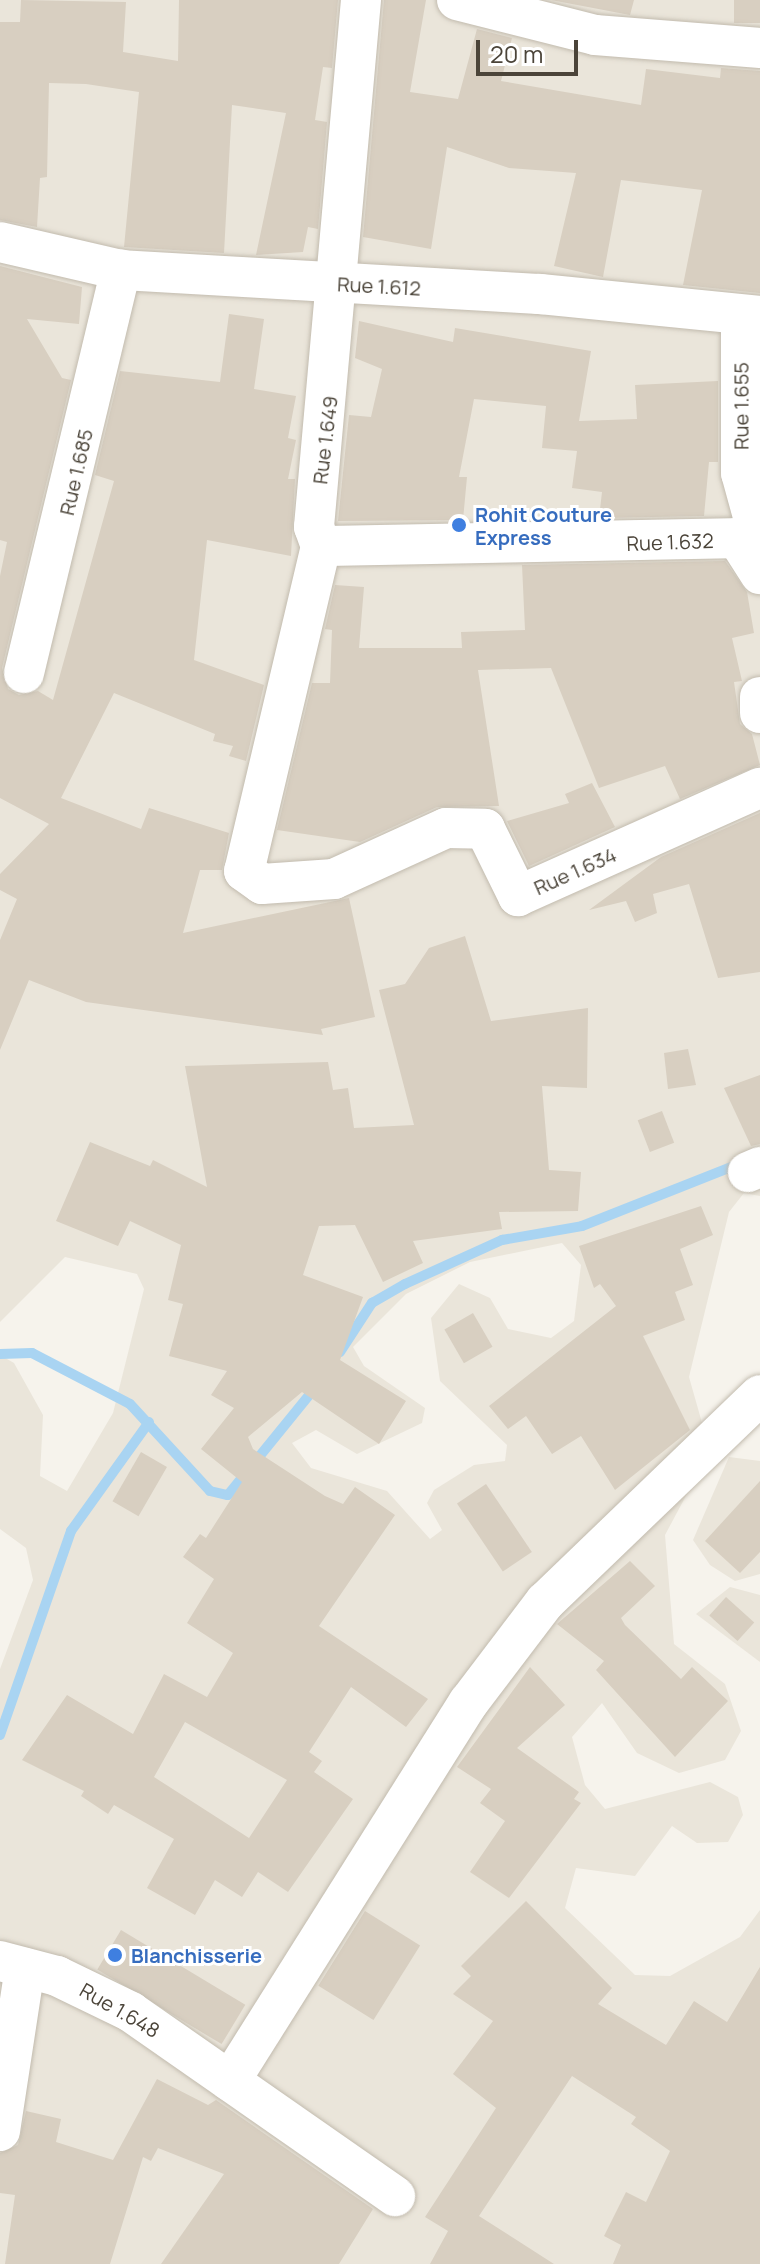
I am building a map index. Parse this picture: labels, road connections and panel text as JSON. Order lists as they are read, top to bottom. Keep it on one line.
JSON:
{"streets":{"street":["Rue 1.612","Rue 1.655","Rue 1.649","Rue 1.685","Rue 1.632","Rue 1.634","Rue 1.648"]},"crossings":[["Rue 1.612","Rue 1.655"],["Rue 1.612","Rue 1.649"],["Rue 1.612","Rue 1.685"],["Rue 1.649","Rue 1.632"],["Rue 1.649","Rue 1.634"]],"places":["Rohit Couture Express","Blanchisserie"],"scale_bar":"20 m"}
